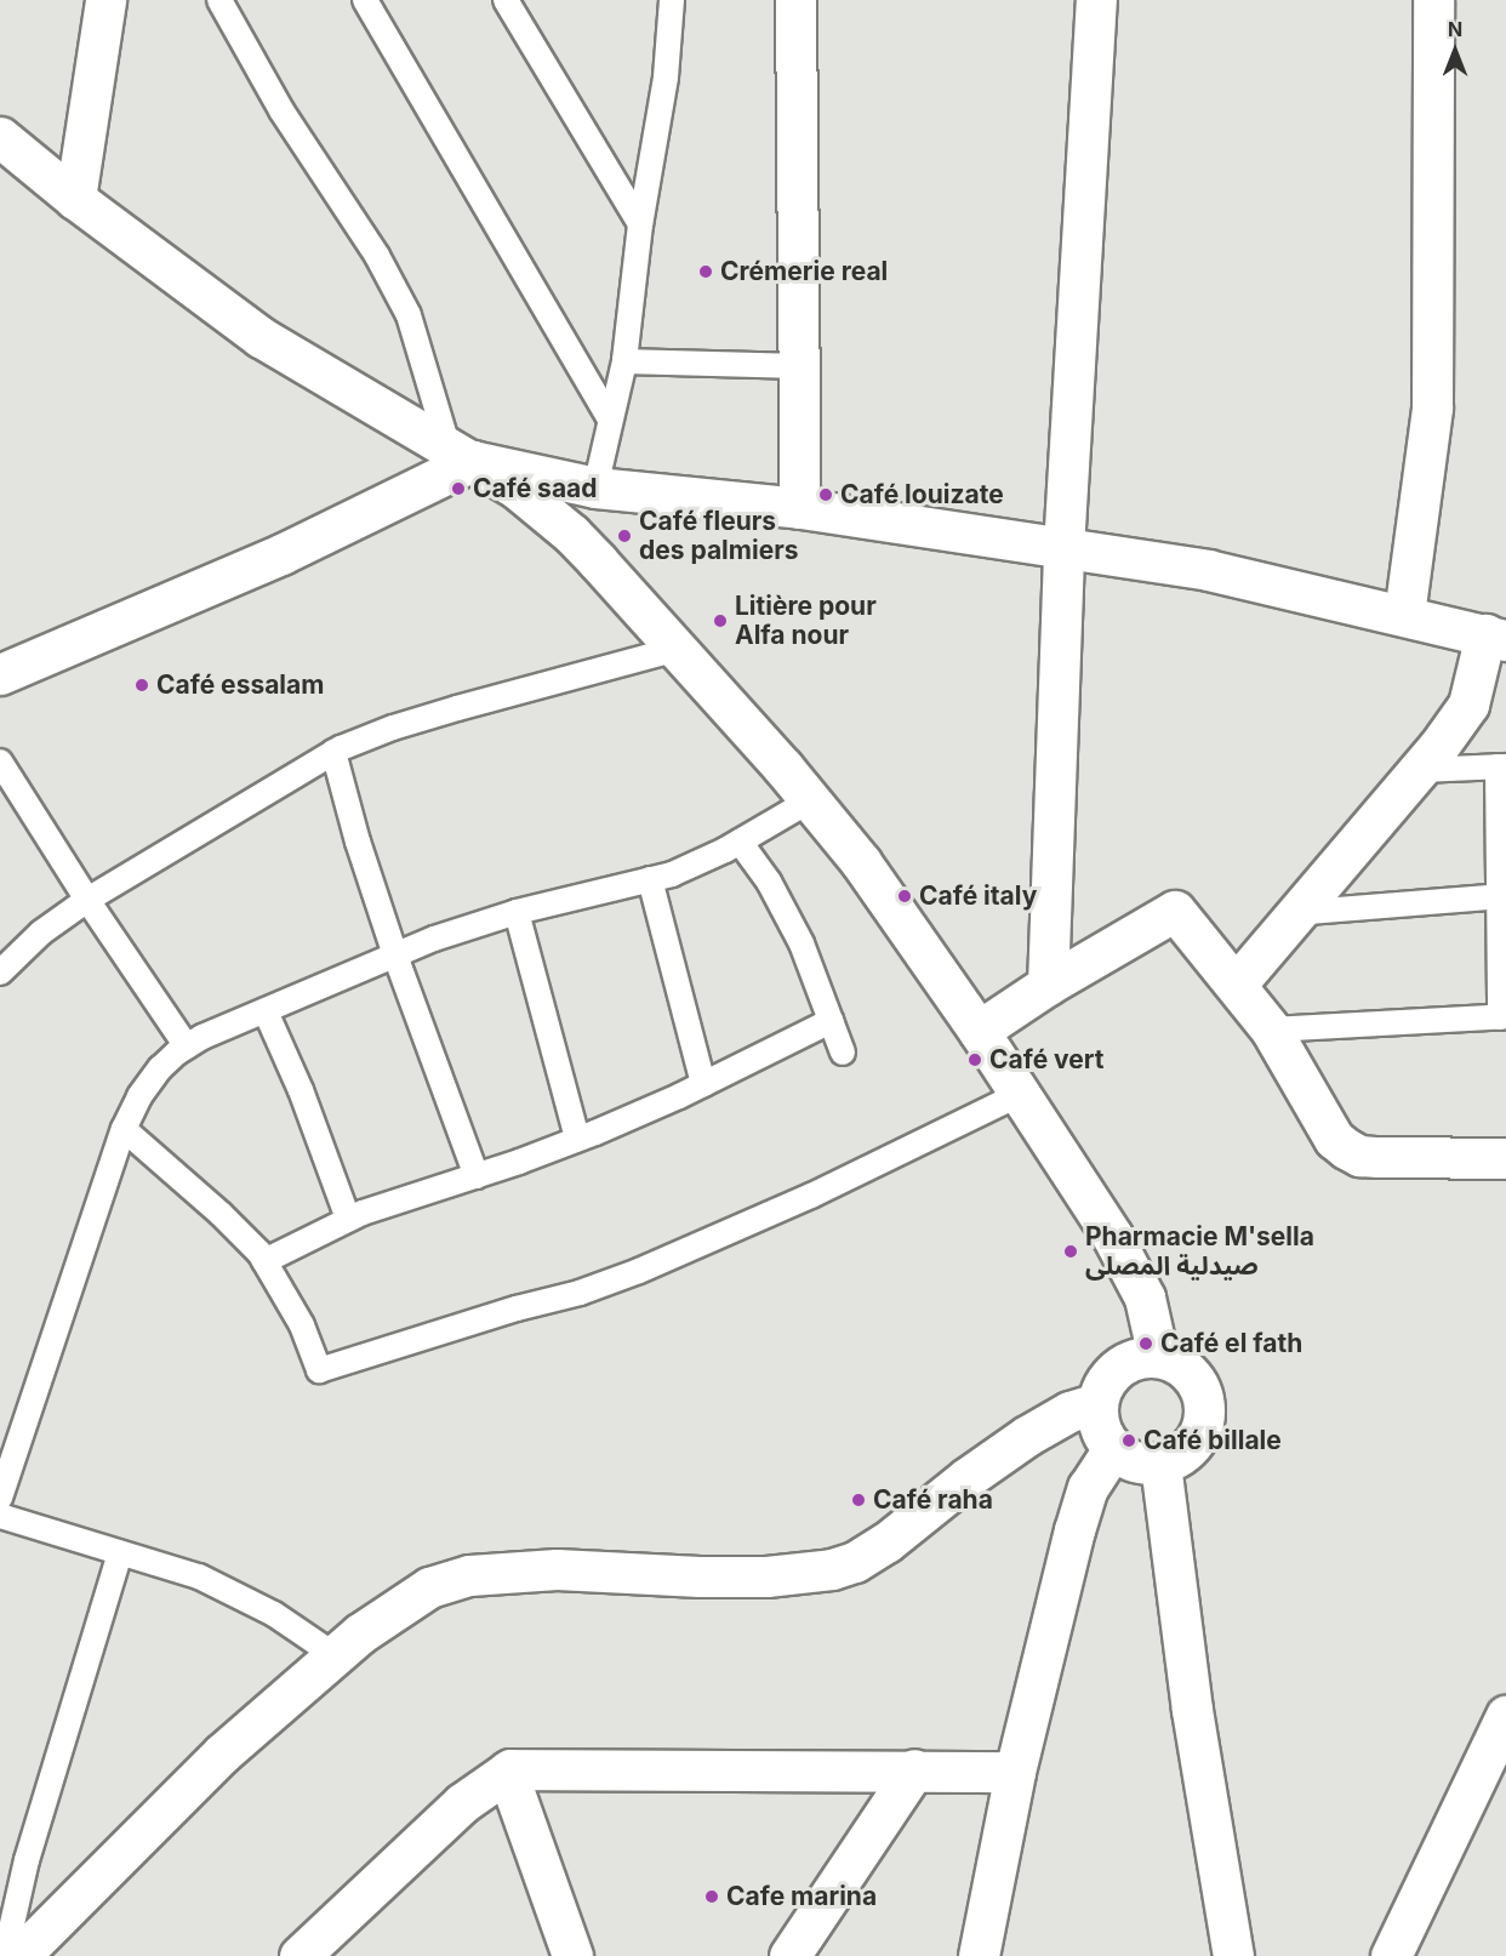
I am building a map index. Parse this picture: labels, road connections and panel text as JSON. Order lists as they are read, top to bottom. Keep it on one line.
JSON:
{"places":["Crémerie real","Café saad","Café louizate","Café fleurs des palmiers","Litière pour Alfa nour","Café essalam","Café italy","Café vert","Pharmacie M'sella صيدلية المصلى","Café el fath","Café billale","Café raha","Cafe marina"],"north":"top"}
